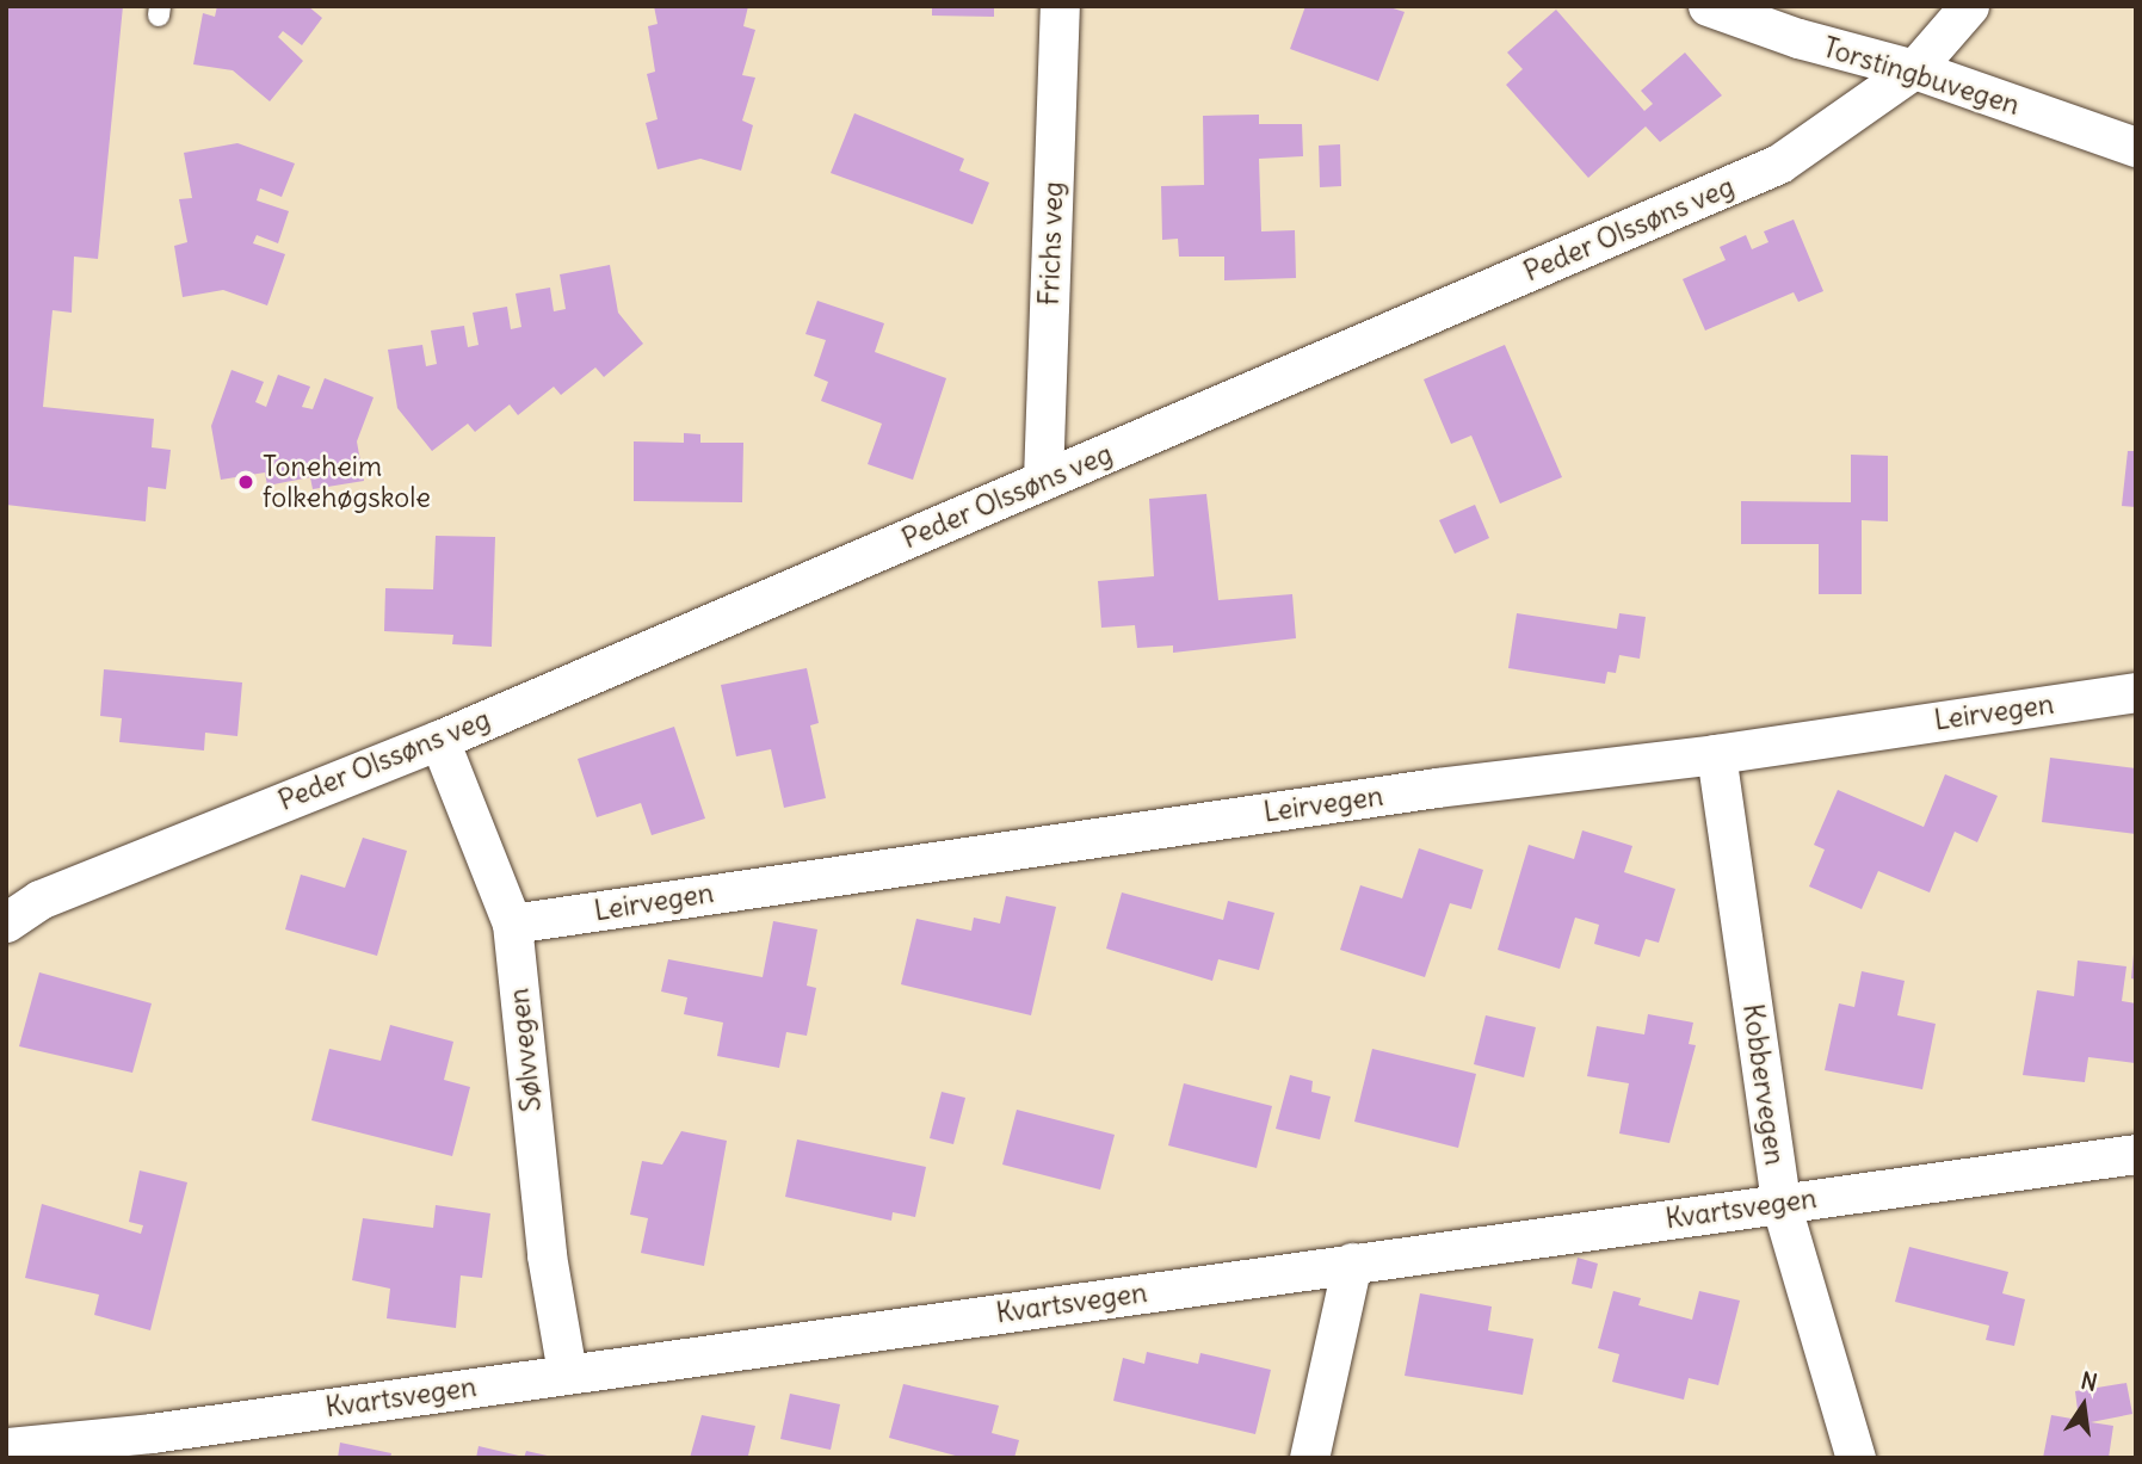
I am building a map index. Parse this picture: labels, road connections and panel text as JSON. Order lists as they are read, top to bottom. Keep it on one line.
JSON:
{"streets":{"street":["Torstingbuvegen","Peder Olssøns veg","Frichs veg","Leirvegen","Sølvvegen","Kobbervegen","Kvartsvegen"]},"crossings":[["Torstingbuvegen","Peder Olssøns veg"],["Peder Olssøns veg","Frichs veg"],["Peder Olssøns veg","Sølvvegen"],["Leirvegen","Sølvvegen"],["Leirvegen","Kobbervegen"],["Sølvvegen","Kvartsvegen"],["Kobbervegen","Kvartsvegen"]],"places":["Toneheim folkehøgskole"],"north":"top"}
